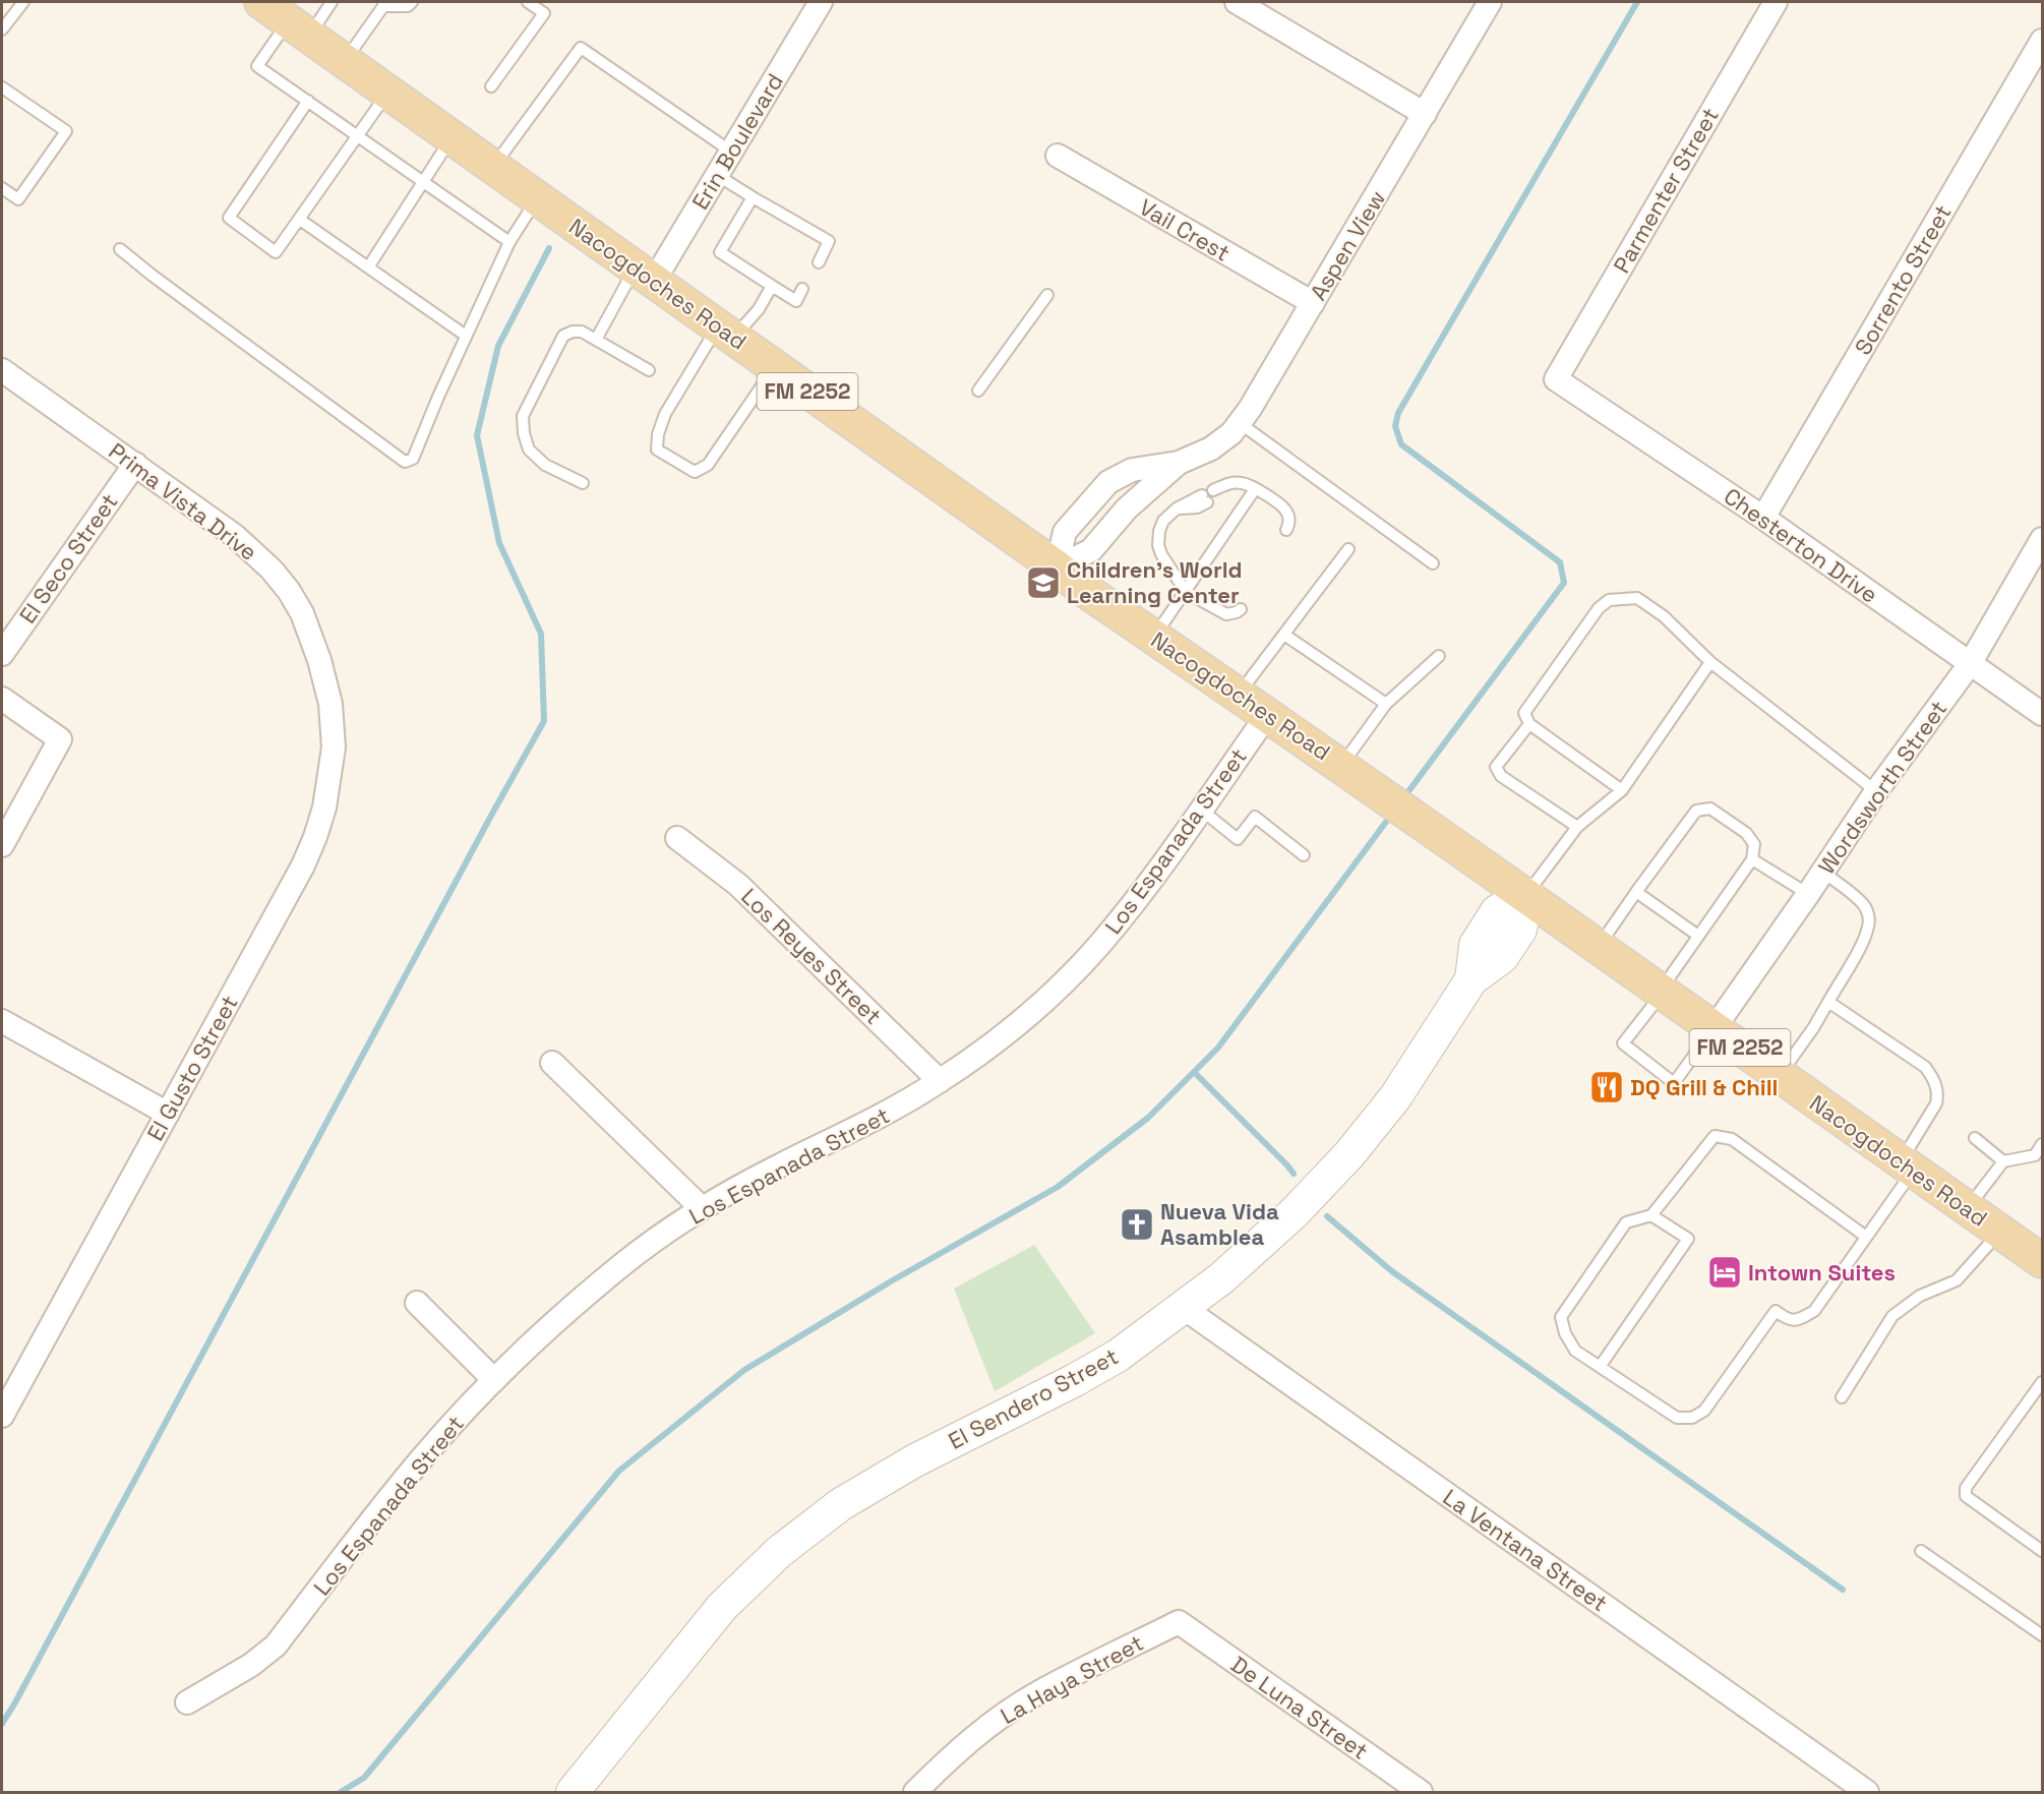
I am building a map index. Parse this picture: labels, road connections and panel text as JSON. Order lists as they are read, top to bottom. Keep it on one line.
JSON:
{"streets":{"main road":["Nacogdoches Road","FM 2252"],"street":["Erin Boulevard","Parmenter Street","Vail Crest","Aspen View","Sorrento Street","Prima Vista Drive","Chesterton Drive","El Seco Street","Wordsworth Street","Los Espanada Street","Los Reyes Street","El Gusto Street","El Sendero Street","La Ventana Street","La Haya Street","De Luna Street"]},"crossings":[["Erin Boulevard","Nacogdoches Road"],["Parmenter Street","Chesterton Drive"],["Vail Crest","Aspen View"],["Aspen View","Nacogdoches Road"],["Sorrento Street","Chesterton Drive"],["Nacogdoches Road","Wordsworth Street"],["Nacogdoches Road","Los Espanada Street"],["Nacogdoches Road","El Sendero Street"],["Prima Vista Drive","El Seco Street"],["Prima Vista Drive","El Gusto Street"],["Chesterton Drive","Wordsworth Street"],["Los Espanada Street","Los Reyes Street"],["El Sendero Street","La Ventana Street"],["La Haya Street","De Luna Street"]],"places":{"school or university":["Children's World Learning Center"],"restaurant":["DQ Grill & Chill"],"church":["Nueva Vida Asamblea"],"hotel":["Intown Suites"]}}
